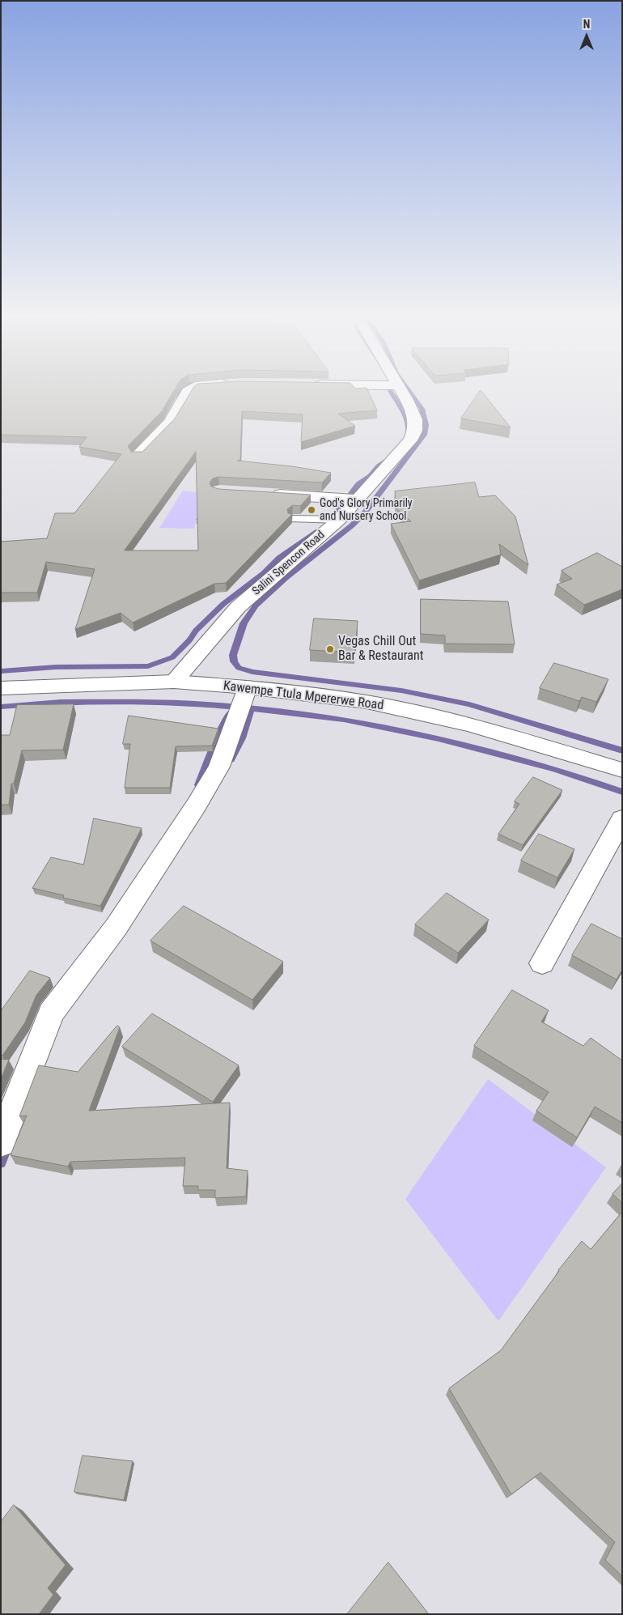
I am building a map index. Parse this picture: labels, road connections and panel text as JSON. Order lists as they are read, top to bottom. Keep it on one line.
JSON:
{"streets":{"street":["Salini Spencon Road","Kawempe Ttula Mpererwe Road"]},"crossings":[["Salini Spencon Road","Kawempe Ttula Mpererwe Road"]],"places":["God's Glory Primarily and Nursery School","Vegas Chill Out Bar & Restaurant"],"north":"top"}
